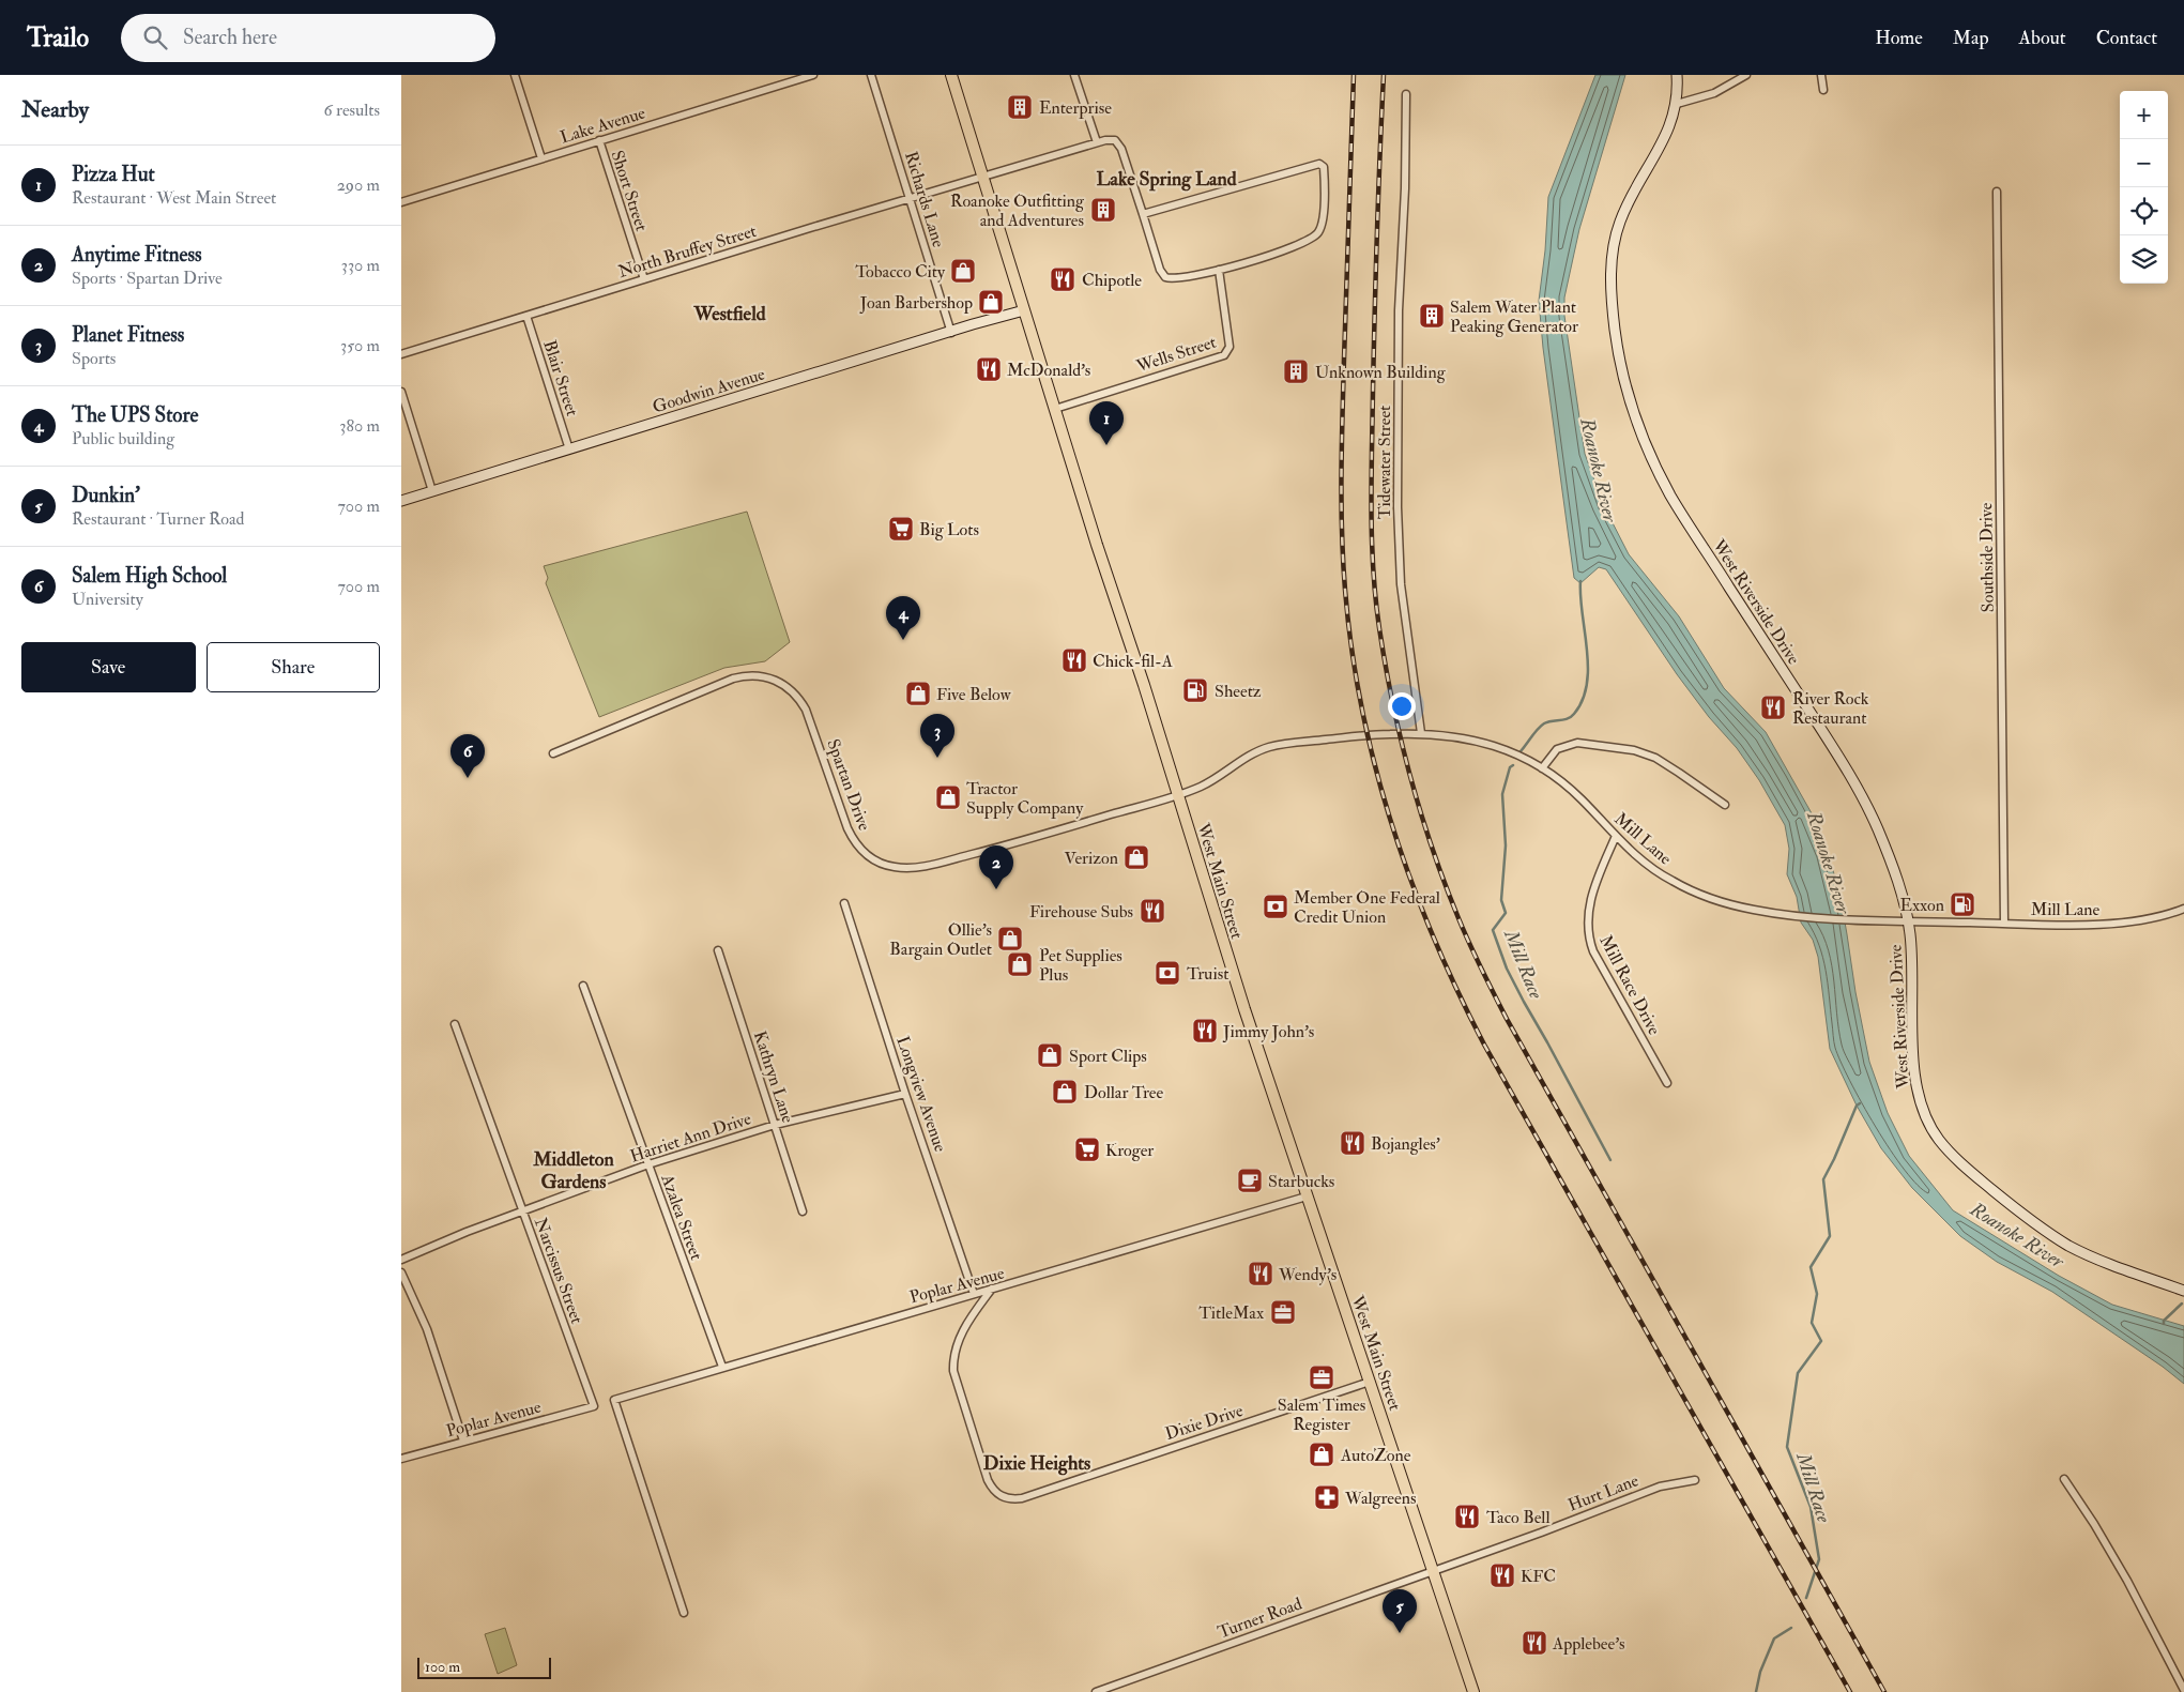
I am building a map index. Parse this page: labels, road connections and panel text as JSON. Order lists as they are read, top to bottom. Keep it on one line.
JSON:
{"streets":{"main road":["West Main Street"],"street":["Lake Avenue","Short Street","Richards Lane","North Bruffey Street","Wells Street","Blair Street","Goodwin Avenue","Tidewater Street","Southside Drive","West Riverside Drive","Spartan Drive","Mill Lane","Mill Race Drive","Kathryn Lane","Longview Avenue","Harriet Ann Drive","Azalea Street","Narcissus Street","Poplar Avenue","Dixie Drive","Hurt Lane","Turner Road"]},"crossings":[["Lake Avenue","Short Street"],["Short Street","North Bruffey Street"],["Richards Lane","North Bruffey Street"],["Richards Lane","Goodwin Avenue"],["North Bruffey Street","Blair Street"],["North Bruffey Street","West Main Street"],["Wells Street","West Main Street"],["Blair Street","Goodwin Avenue"],["Goodwin Avenue","West Main Street"],["Tidewater Street","Mill Lane"],["Southside Drive","Mill Lane"],["West Riverside Drive","Mill Lane"],["Spartan Drive","Mill Lane"],["Spartan Drive","West Main Street"],["Mill Lane","West Main Street"],["Mill Lane","Mill Race Drive"],["West Main Street","Poplar Avenue"],["West Main Street","Dixie Drive"],["West Main Street","Hurt Lane"],["West Main Street","Turner Road"],["Kathryn Lane","Harriet Ann Drive"],["Longview Avenue","Harriet Ann Drive"],["Longview Avenue","Poplar Avenue"],["Harriet Ann Drive","Azalea Street"],["Harriet Ann Drive","Narcissus Street"],["Azalea Street","Poplar Avenue"],["Narcissus Street","Poplar Avenue"],["Poplar Avenue","Dixie Drive"],["Hurt Lane","Turner Road"]],"districts":["Lake Spring Land","Westfield","Middleton Gardens","Dixie Heights"],"water":["Roanoke River","Mill Race"],"places":{"building":["Enterprise","Roanoke Outfitting and Adventures","Salem Water Plant Peaking Generator","Unknown Building"],"shop":["Tobacco City","Joan Barbershop","Five Below","Tractor Supply Company","Verizon","Ollie's Bargain Outlet","Pet Supplies Plus","Sport Clips","Dollar Tree","AutoZone"],"restaurant":["Chipotle","McDonald's","Chick-fil-A","River Rock Restaurant","Firehouse Subs","Jimmy John's","Bojangles'","Wendy's","Taco Bell","KFC","Applebee's"],"supermarket":["Big Lots","Kroger"],"fuel station":["Sheetz","Exxon"],"bank":["Member One Federal Credit Union","Truist"],"cafe":["Starbucks"],"office":["TitleMax","Salem Times Register"],"pharmacy":["Walgreens"]},"scale_bar":"100 m","page":{"header":"Trailo","search":"Search here","nav":["Home","Map","About","Contact"],"heading":["Nearby","6 results"],"map_buttons":["+","−"],"list":[{"mark":"1","name":"Pizza Hut","note":"Restaurant · West Main Street","value":"290 m"},{"mark":"2","name":"Anytime Fitness","note":"Sports · Spartan Drive","value":"330 m"},{"mark":"3","name":"Planet Fitness","note":"Sports","value":"350 m"},{"mark":"4","name":"The UPS Store","note":"Public building","value":"380 m"},{"mark":"5","name":"Dunkin'","note":"Restaurant · Turner Road","value":"700 m"},{"mark":"6","name":"Salem High School","note":"University","value":"700 m"}],"pins":["1","4","3","6","2","5"],"buttons":["Save","Share"],"scale":"100 m"}}
